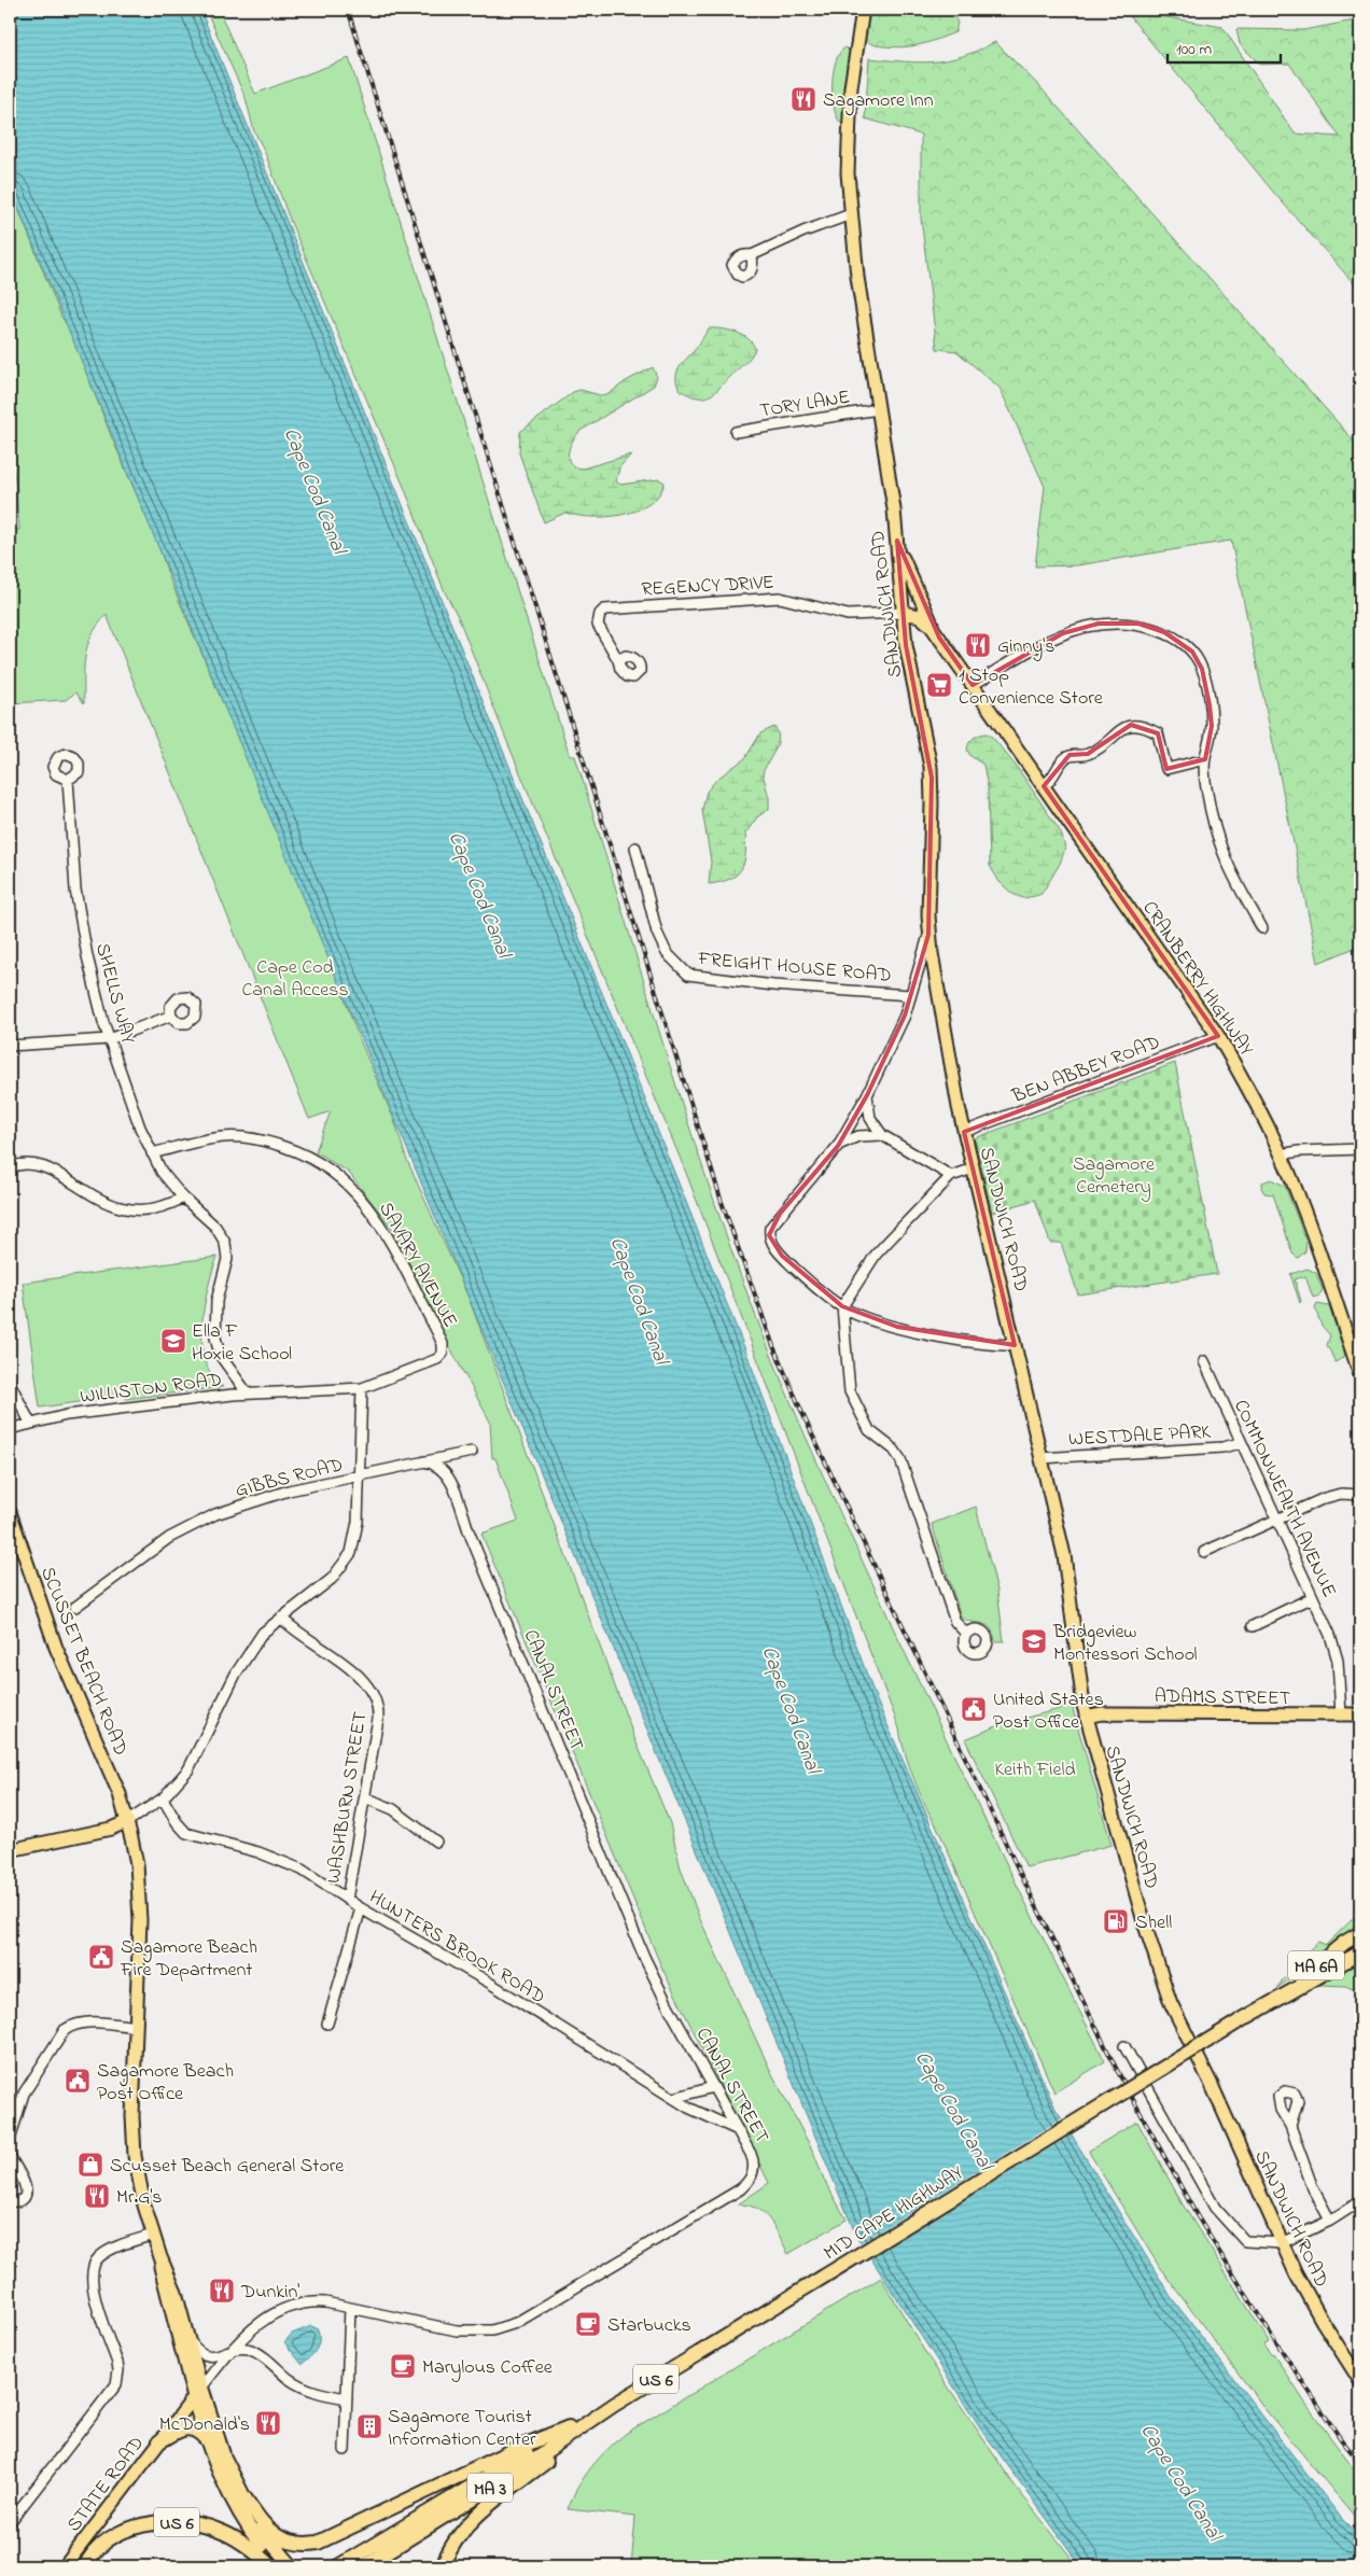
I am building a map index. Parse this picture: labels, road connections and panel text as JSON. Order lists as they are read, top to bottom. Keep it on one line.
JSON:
{"streets":{"highway":["MA 6A","MID CAPE HIGHWAY","US 6","MA 3"],"main road":["SANDWICH ROAD","CRANBERRY HIGHWAY","SCUSSET BEACH ROAD","ADAMS STREET","STATE ROAD"],"street":["TORY LANE","REGENCY DRIVE","FREIGHT HOUSE ROAD","SHELLS WAY","BEN ABBEY ROAD","SAVARY AVENUE","WILLISTON ROAD","WESTDALE PARK","GIBBS ROAD","COMMONWEALTH AVENUE","CANAL STREET","WASHBURN STREET","HUNTERS BROOK ROAD"]},"crossings":[["TORY LANE","SANDWICH ROAD"],["REGENCY DRIVE","SANDWICH ROAD"],["REGENCY DRIVE","CRANBERRY HIGHWAY"],["SANDWICH ROAD","CRANBERRY HIGHWAY"],["SANDWICH ROAD","BEN ABBEY ROAD"],["SANDWICH ROAD","WESTDALE PARK"],["SANDWICH ROAD","ADAMS STREET"],["CRANBERRY HIGHWAY","BEN ABBEY ROAD"],["SHELLS WAY","SAVARY AVENUE"],["SHELLS WAY","WILLISTON ROAD"],["SAVARY AVENUE","WILLISTON ROAD"],["WESTDALE PARK","COMMONWEALTH AVENUE"],["GIBBS ROAD","CANAL STREET"],["COMMONWEALTH AVENUE","ADAMS STREET"],["CANAL STREET","HUNTERS BROOK ROAD"],["CANAL STREET","STATE ROAD"],["WASHBURN STREET","HUNTERS BROOK ROAD"],["MA 6A","MID CAPE HIGHWAY"],["MID CAPE HIGHWAY","US 6"],["MID CAPE HIGHWAY","MA 3"],["US 6","MA 3"]],"water":["Cape Cod Canal"],"parks":["Cape Cod Canal Access","Sagamore Cemetery","Keith Field"],"places":{"restaurant":["Sagamore Inn","Ginny's","Mr.G's","Dunkin'","McDonald's"],"supermarket":["1 Stop Convenience Store"],"school or university":["Ella F Hoxie School","Bridgeview Montessori School"],"public building":["United States Post Office","Sagamore Beach Fire Department","Sagamore Beach Post Office"],"fuel station":["Shell"],"shop":["Scusset Beach General Store"],"cafe":["Starbucks","Marylous Coffee"],"building":["Sagamore Tourist Information Center"]},"scale_bar":"100 m"}
